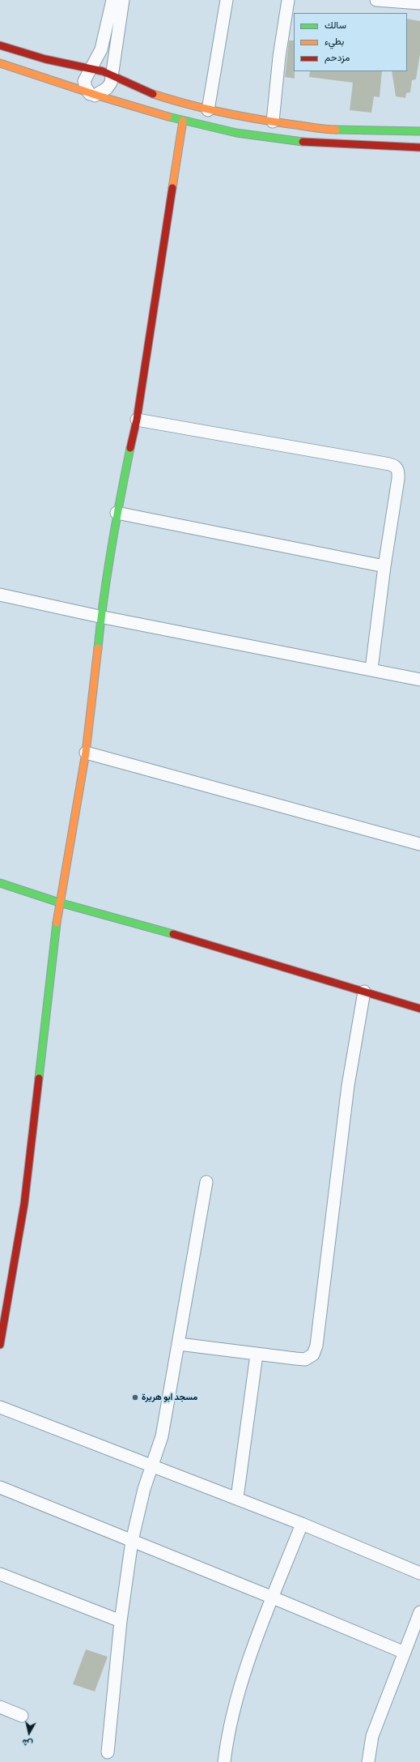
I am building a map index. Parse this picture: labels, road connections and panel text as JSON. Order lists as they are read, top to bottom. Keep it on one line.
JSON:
{"places":["مسجد ابو هريرة"],"legend":["سالك","بطيء","مزدحم"],"north":"bottom"}
